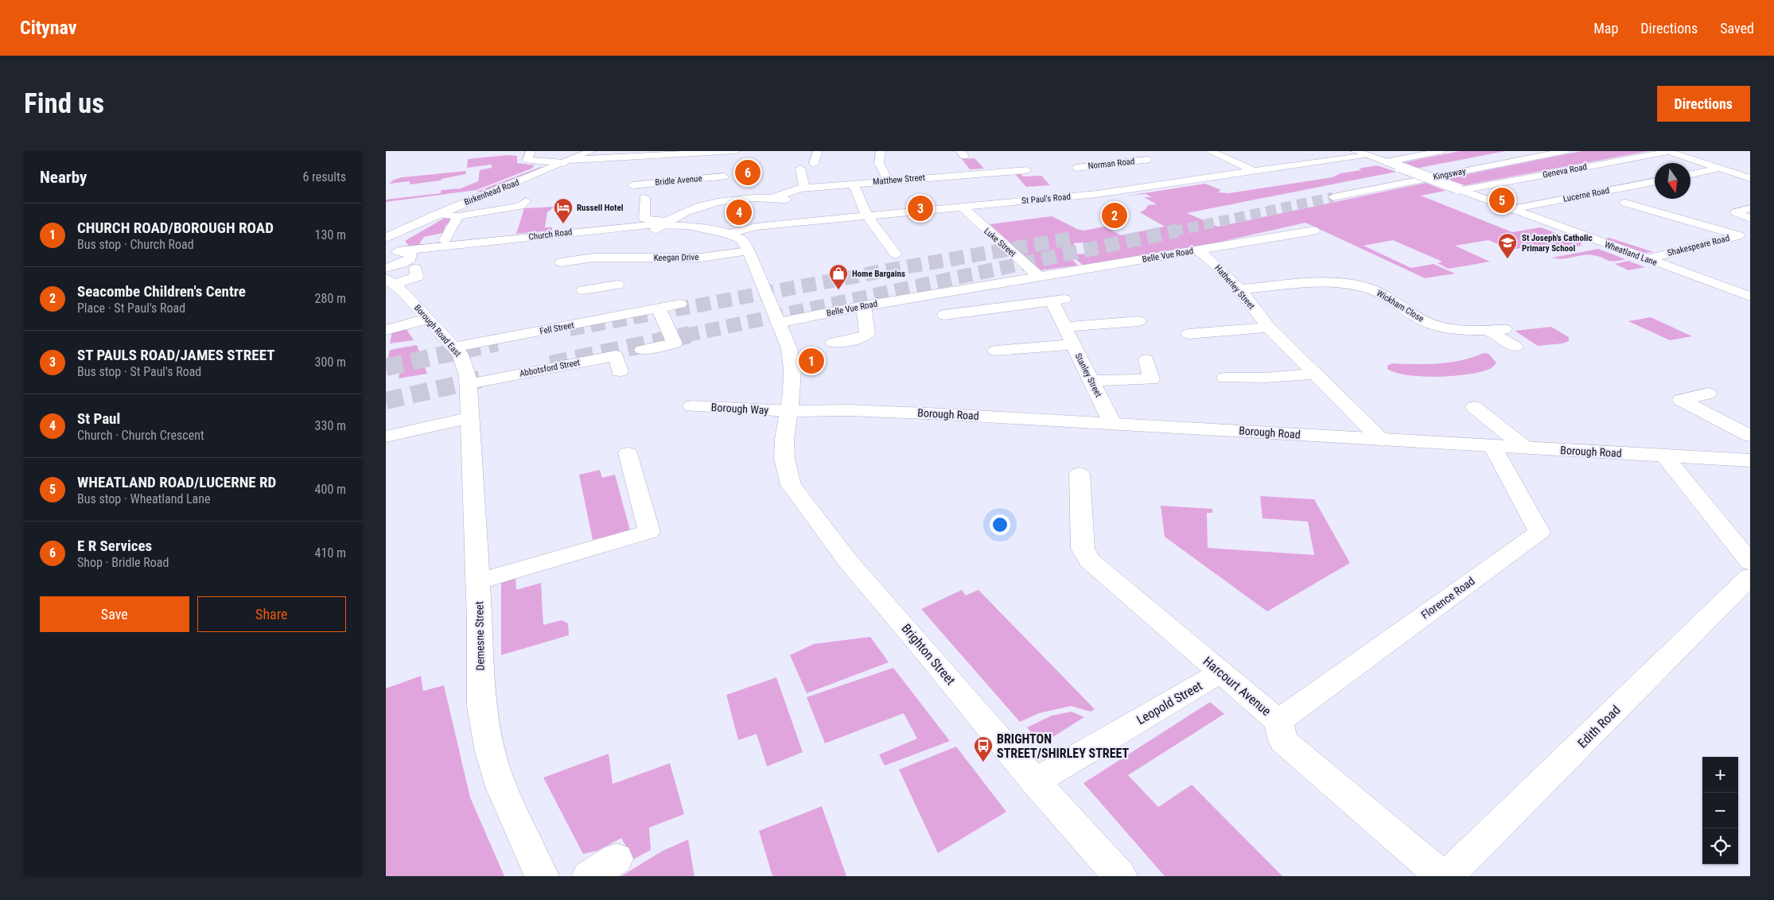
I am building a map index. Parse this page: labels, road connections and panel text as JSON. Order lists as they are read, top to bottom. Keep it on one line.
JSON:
{"streets":{"main road":["Norman Road","Geneva Road","Kingsway","Matthew Street","Bridle Avenue","Birkenhead Road","Lucerne Road","St Paul's Road","Church Road","Luke Street","Shakespeare Road","Wheatland Lane","Belle Vue Road","Keegan Drive","Hatherley Street","Wickham Close","Fell Street","Borough Road East","Abbotsford Street","Stanley Street","Borough Way","Borough Road","Florence Road","Demesne Street","Brighton Street","Harcourt Avenue","Leopold Street","Edith Road"]},"crossings":[["Geneva Road","Wheatland Lane"],["Birkenhead Road","Church Road"],["Lucerne Road","Wheatland Lane"],["St Paul's Road","Church Road"],["St Paul's Road","Luke Street"],["St Paul's Road","Wheatland Lane"],["Church Road","Belle Vue Road"],["Church Road","Keegan Drive"],["Church Road","Borough Way"],["Church Road","Borough Road"],["Church Road","Brighton Street"],["Luke Street","Belle Vue Road"],["Shakespeare Road","Wheatland Lane"],["Belle Vue Road","Hatherley Street"],["Hatherley Street","Wickham Close"],["Hatherley Street","Borough Road"],["Fell Street","Borough Road East"],["Borough Road East","Abbotsford Street"],["Borough Road East","Demesne Street"],["Abbotsford Street","Demesne Street"],["Stanley Street","Borough Road"],["Borough Way","Borough Road"],["Borough Way","Brighton Street"],["Borough Road","Florence Road"],["Borough Road","Brighton Street"],["Borough Road","Edith Road"],["Florence Road","Harcourt Avenue"],["Brighton Street","Leopold Street"],["Harcourt Avenue","Leopold Street"]],"places":{"hotel":["Russell Hotel"],"school or university":["St Joseph's Catholic Primary School"],"shop":["Home Bargains"],"bus stop":["BRIGHTON STREET/SHIRLEY STREET"]},"north":"bottom","page":{"header":"Citynav","nav":["Map","Directions","Saved"],"buttons":["Directions",["Save","Share"]],"title":"Find us","heading":["Nearby","6 results"],"pins":["6","5","3","4","2","1"],"list":[{"mark":"1","name":"CHURCH ROAD/BOROUGH ROAD","note":"Bus stop · Church Road","value":"130 m"},{"mark":"2","name":"Seacombe Children's Centre","note":"Place · St Paul's Road","value":"280 m"},{"mark":"3","name":"ST PAULS ROAD/JAMES STREET","note":"Bus stop · St Paul's Road","value":"300 m"},{"mark":"4","name":"St Paul","note":"Church · Church Crescent","value":"330 m"},{"mark":"5","name":"WHEATLAND ROAD/LUCERNE RD","note":"Bus stop · Wheatland Lane","value":"400 m"},{"mark":"6","name":"E R Services","note":"Shop · Bridle Road","value":"410 m"}],"map_buttons":["+","−"]}}
